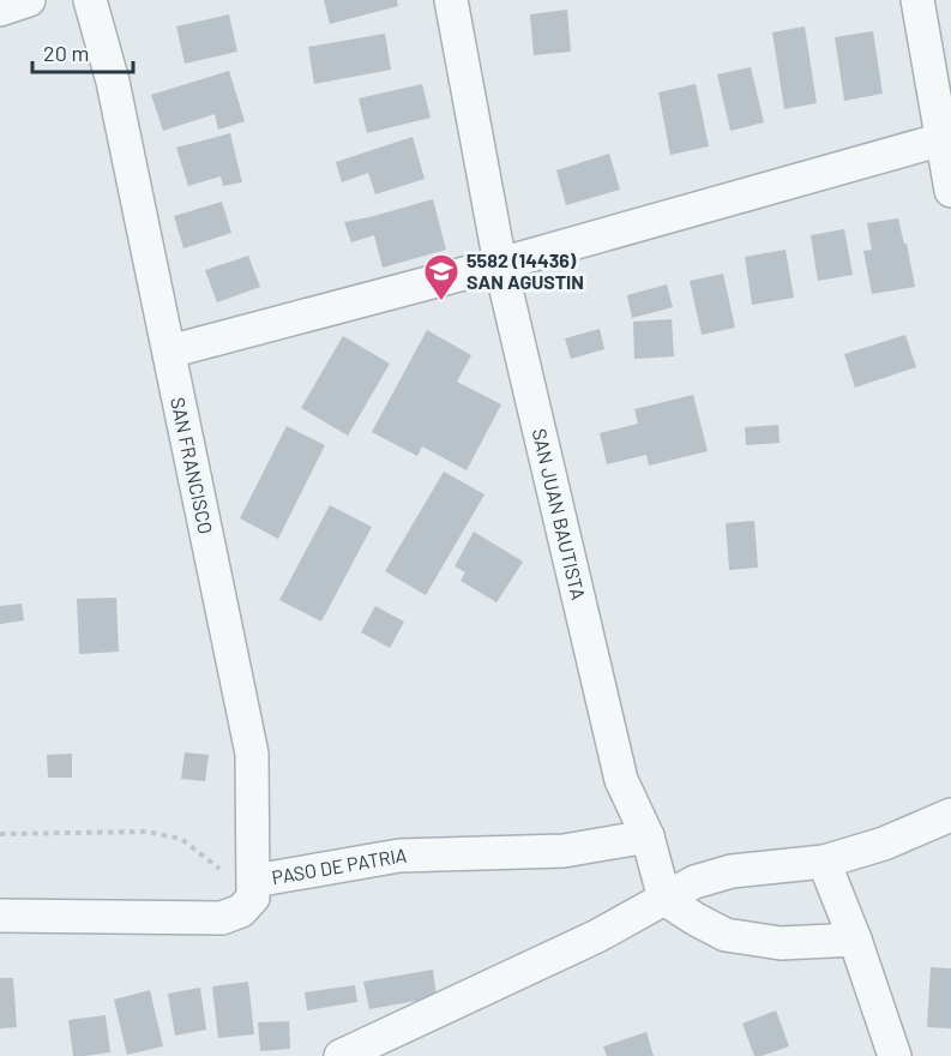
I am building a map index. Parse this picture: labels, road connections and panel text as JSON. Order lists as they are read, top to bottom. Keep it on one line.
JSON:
{"streets":{"street":["SAN FRANCISCO","SAN JUAN BAUTISTA","PASO DE PATRIA"]},"crossings":[["SAN FRANCISCO","PASO DE PATRIA"],["SAN JUAN BAUTISTA","PASO DE PATRIA"]],"places":{"school or university":["5582 (14436) SAN AGUSTIN"]},"scale_bar":"20 m"}
